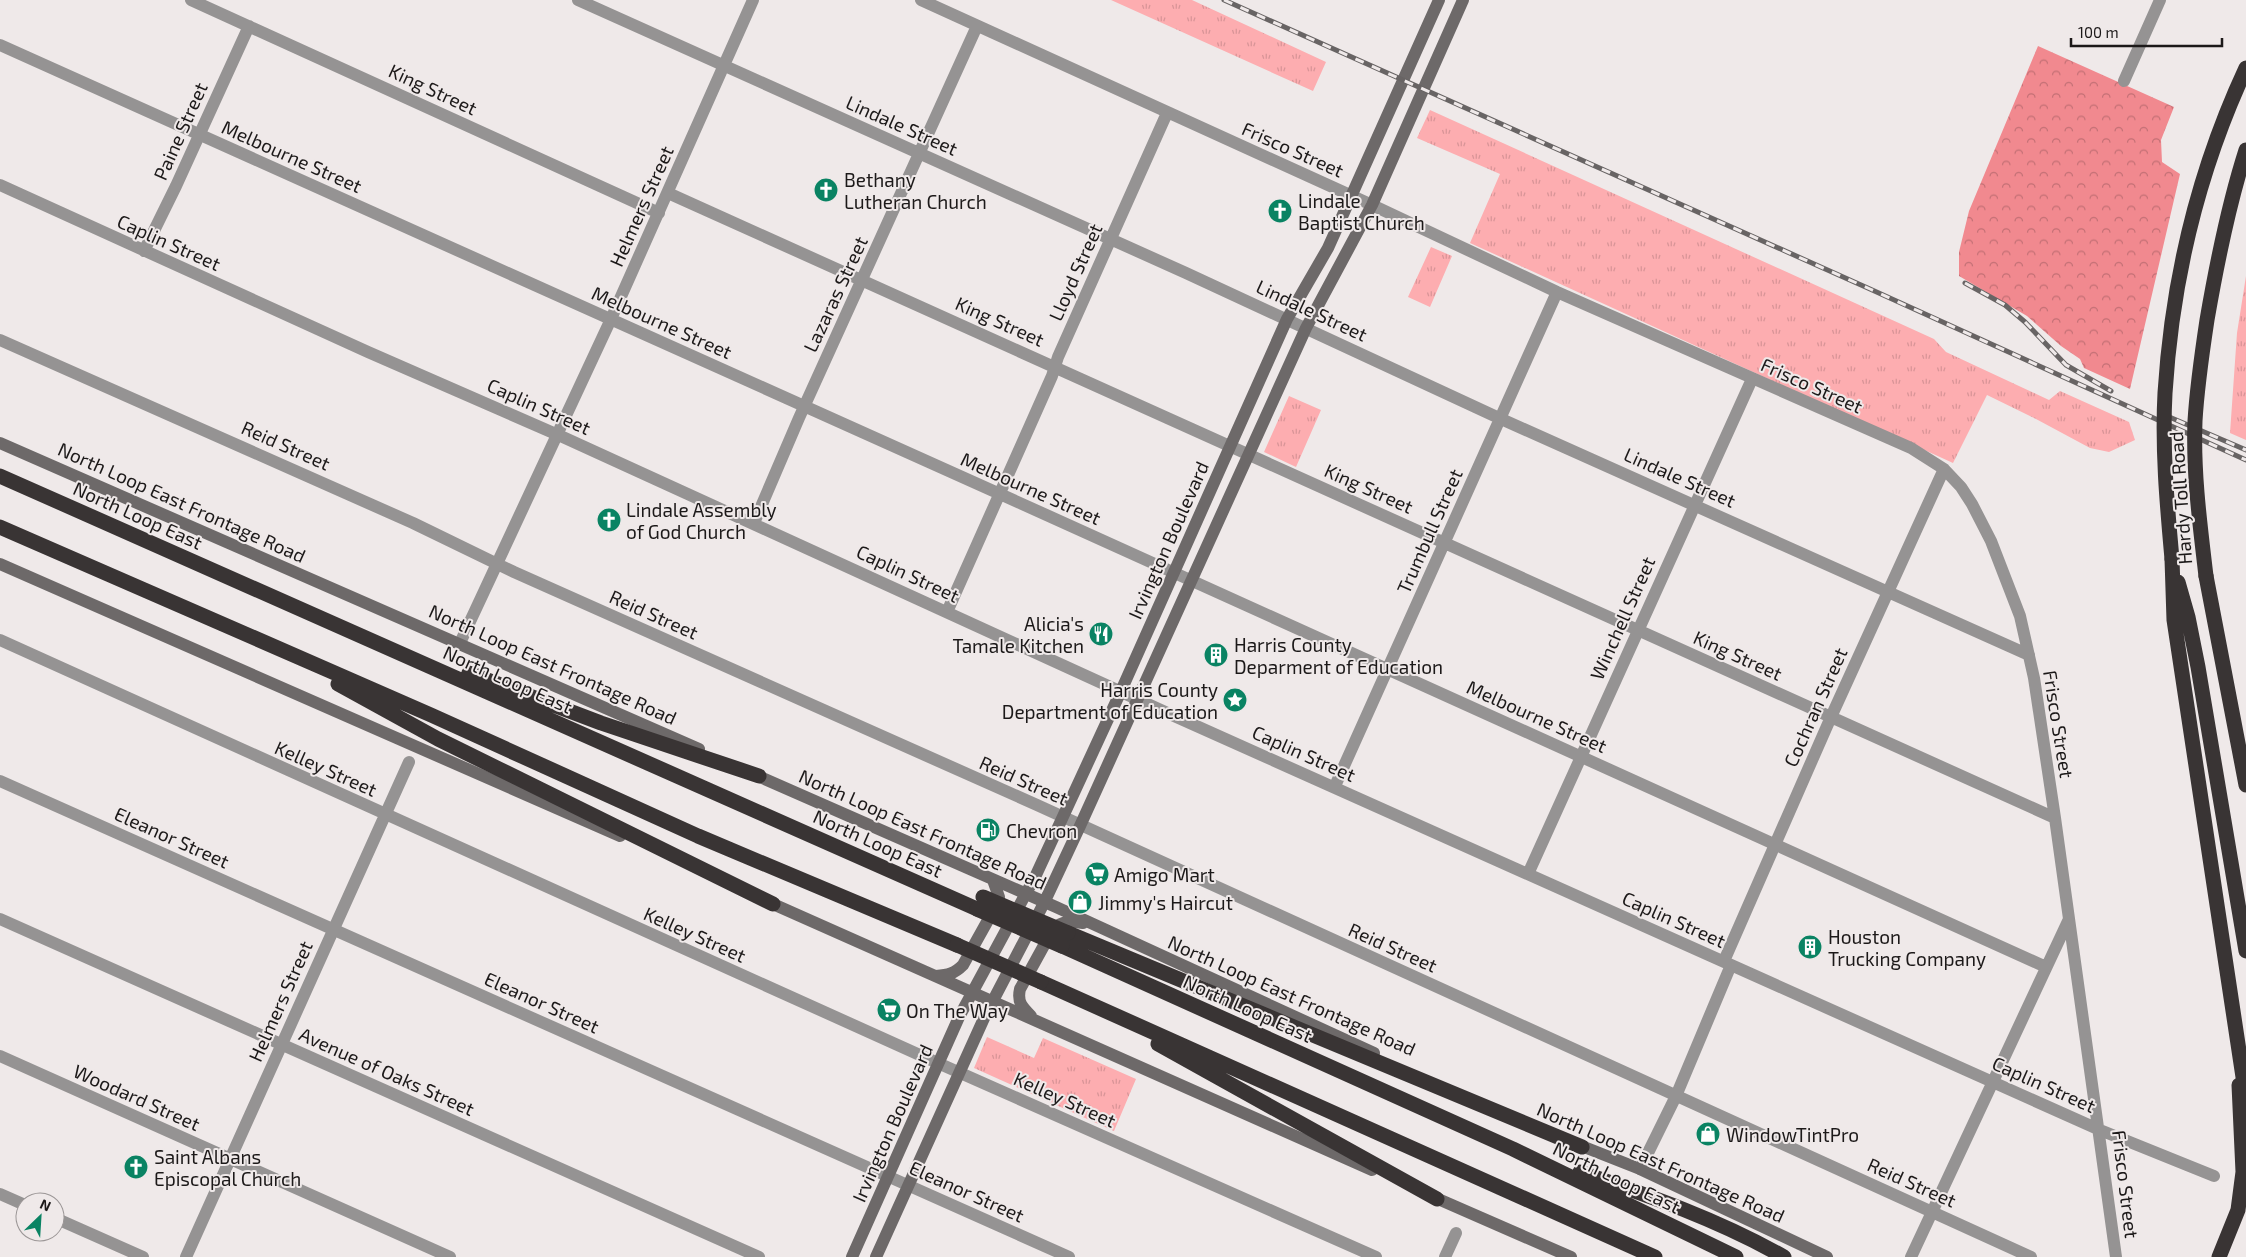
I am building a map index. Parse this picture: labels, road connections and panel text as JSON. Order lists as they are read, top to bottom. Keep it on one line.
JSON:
{"streets":{"highway":["Hardy Toll Road","North Loop East"],"main road":["North Loop East Frontage Road","Irvington Boulevard"],"street":["King Street","Lindale Street","Paine Street","Frisco Street","Melbourne Street","Helmers Street","Caplin Street","Lloyd Street","Lazaras Street","Reid Street","Trumbull Street","Winchell Street","Cochran Street","Kelley Street","Eleanor Street","Avenue of Oaks Street","Woodard Street"]},"crossings":[["King Street","Paine Street"],["King Street","Frisco Street"],["King Street","Helmers Street"],["King Street","Lloyd Street"],["King Street","Lazaras Street"],["King Street","Trumbull Street"],["King Street","Irvington Boulevard"],["King Street","Winchell Street"],["King Street","Cochran Street"],["Lindale Street","Frisco Street"],["Lindale Street","Helmers Street"],["Lindale Street","Lloyd Street"],["Lindale Street","Lazaras Street"],["Lindale Street","Trumbull Street"],["Lindale Street","Irvington Boulevard"],["Lindale Street","Winchell Street"],["Lindale Street","Cochran Street"],["Paine Street","Melbourne Street"],["Paine Street","Caplin Street"],["Frisco Street","Caplin Street"],["Frisco Street","Lloyd Street"],["Frisco Street","Lazaras Street"],["Frisco Street","Trumbull Street"],["Frisco Street","Irvington Boulevard"],["Frisco Street","Winchell Street"],["Frisco Street","Cochran Street"],["Melbourne Street","Helmers Street"],["Melbourne Street","Lloyd Street"],["Melbourne Street","Lazaras Street"],["Melbourne Street","Trumbull Street"],["Melbourne Street","Irvington Boulevard"],["Melbourne Street","Winchell Street"],["Melbourne Street","Cochran Street"],["Helmers Street","Caplin Street"],["Helmers Street","Reid Street"],["Helmers Street","North Loop East Frontage Road"],["Helmers Street","Kelley Street"],["Helmers Street","Eleanor Street"],["Helmers Street","Avenue of Oaks Street"],["Helmers Street","Woodard Street"],["Caplin Street","Lloyd Street"],["Caplin Street","Lazaras Street"],["Caplin Street","Trumbull Street"],["Caplin Street","Irvington Boulevard"],["Caplin Street","Winchell Street"],["Caplin Street","Cochran Street"],["Reid Street","Irvington Boulevard"],["Reid Street","Cochran Street"],["North Loop East Frontage Road","Irvington Boulevard"],["North Loop East Frontage Road","Cochran Street"],["Irvington Boulevard","Kelley Street"],["Irvington Boulevard","Eleanor Street"]],"places":{"church":["Bethany Lutheran Church","Lindale Baptist Church","Lindale Assembly of God Church","Saint Albans Episcopal Church"],"restaurant":["Alicia's Tamale Kitchen"],"building":["Harris County Deparment of Education","Houston Trucking Company"],"place":["Harris County Department of Education"],"fuel station":["Chevron"],"supermarket":["Amigo Mart","On The Way"],"shop":["Jimmy's Haircut","WindowTintPro"]},"scale_bar":"100 m","north":"top right"}
